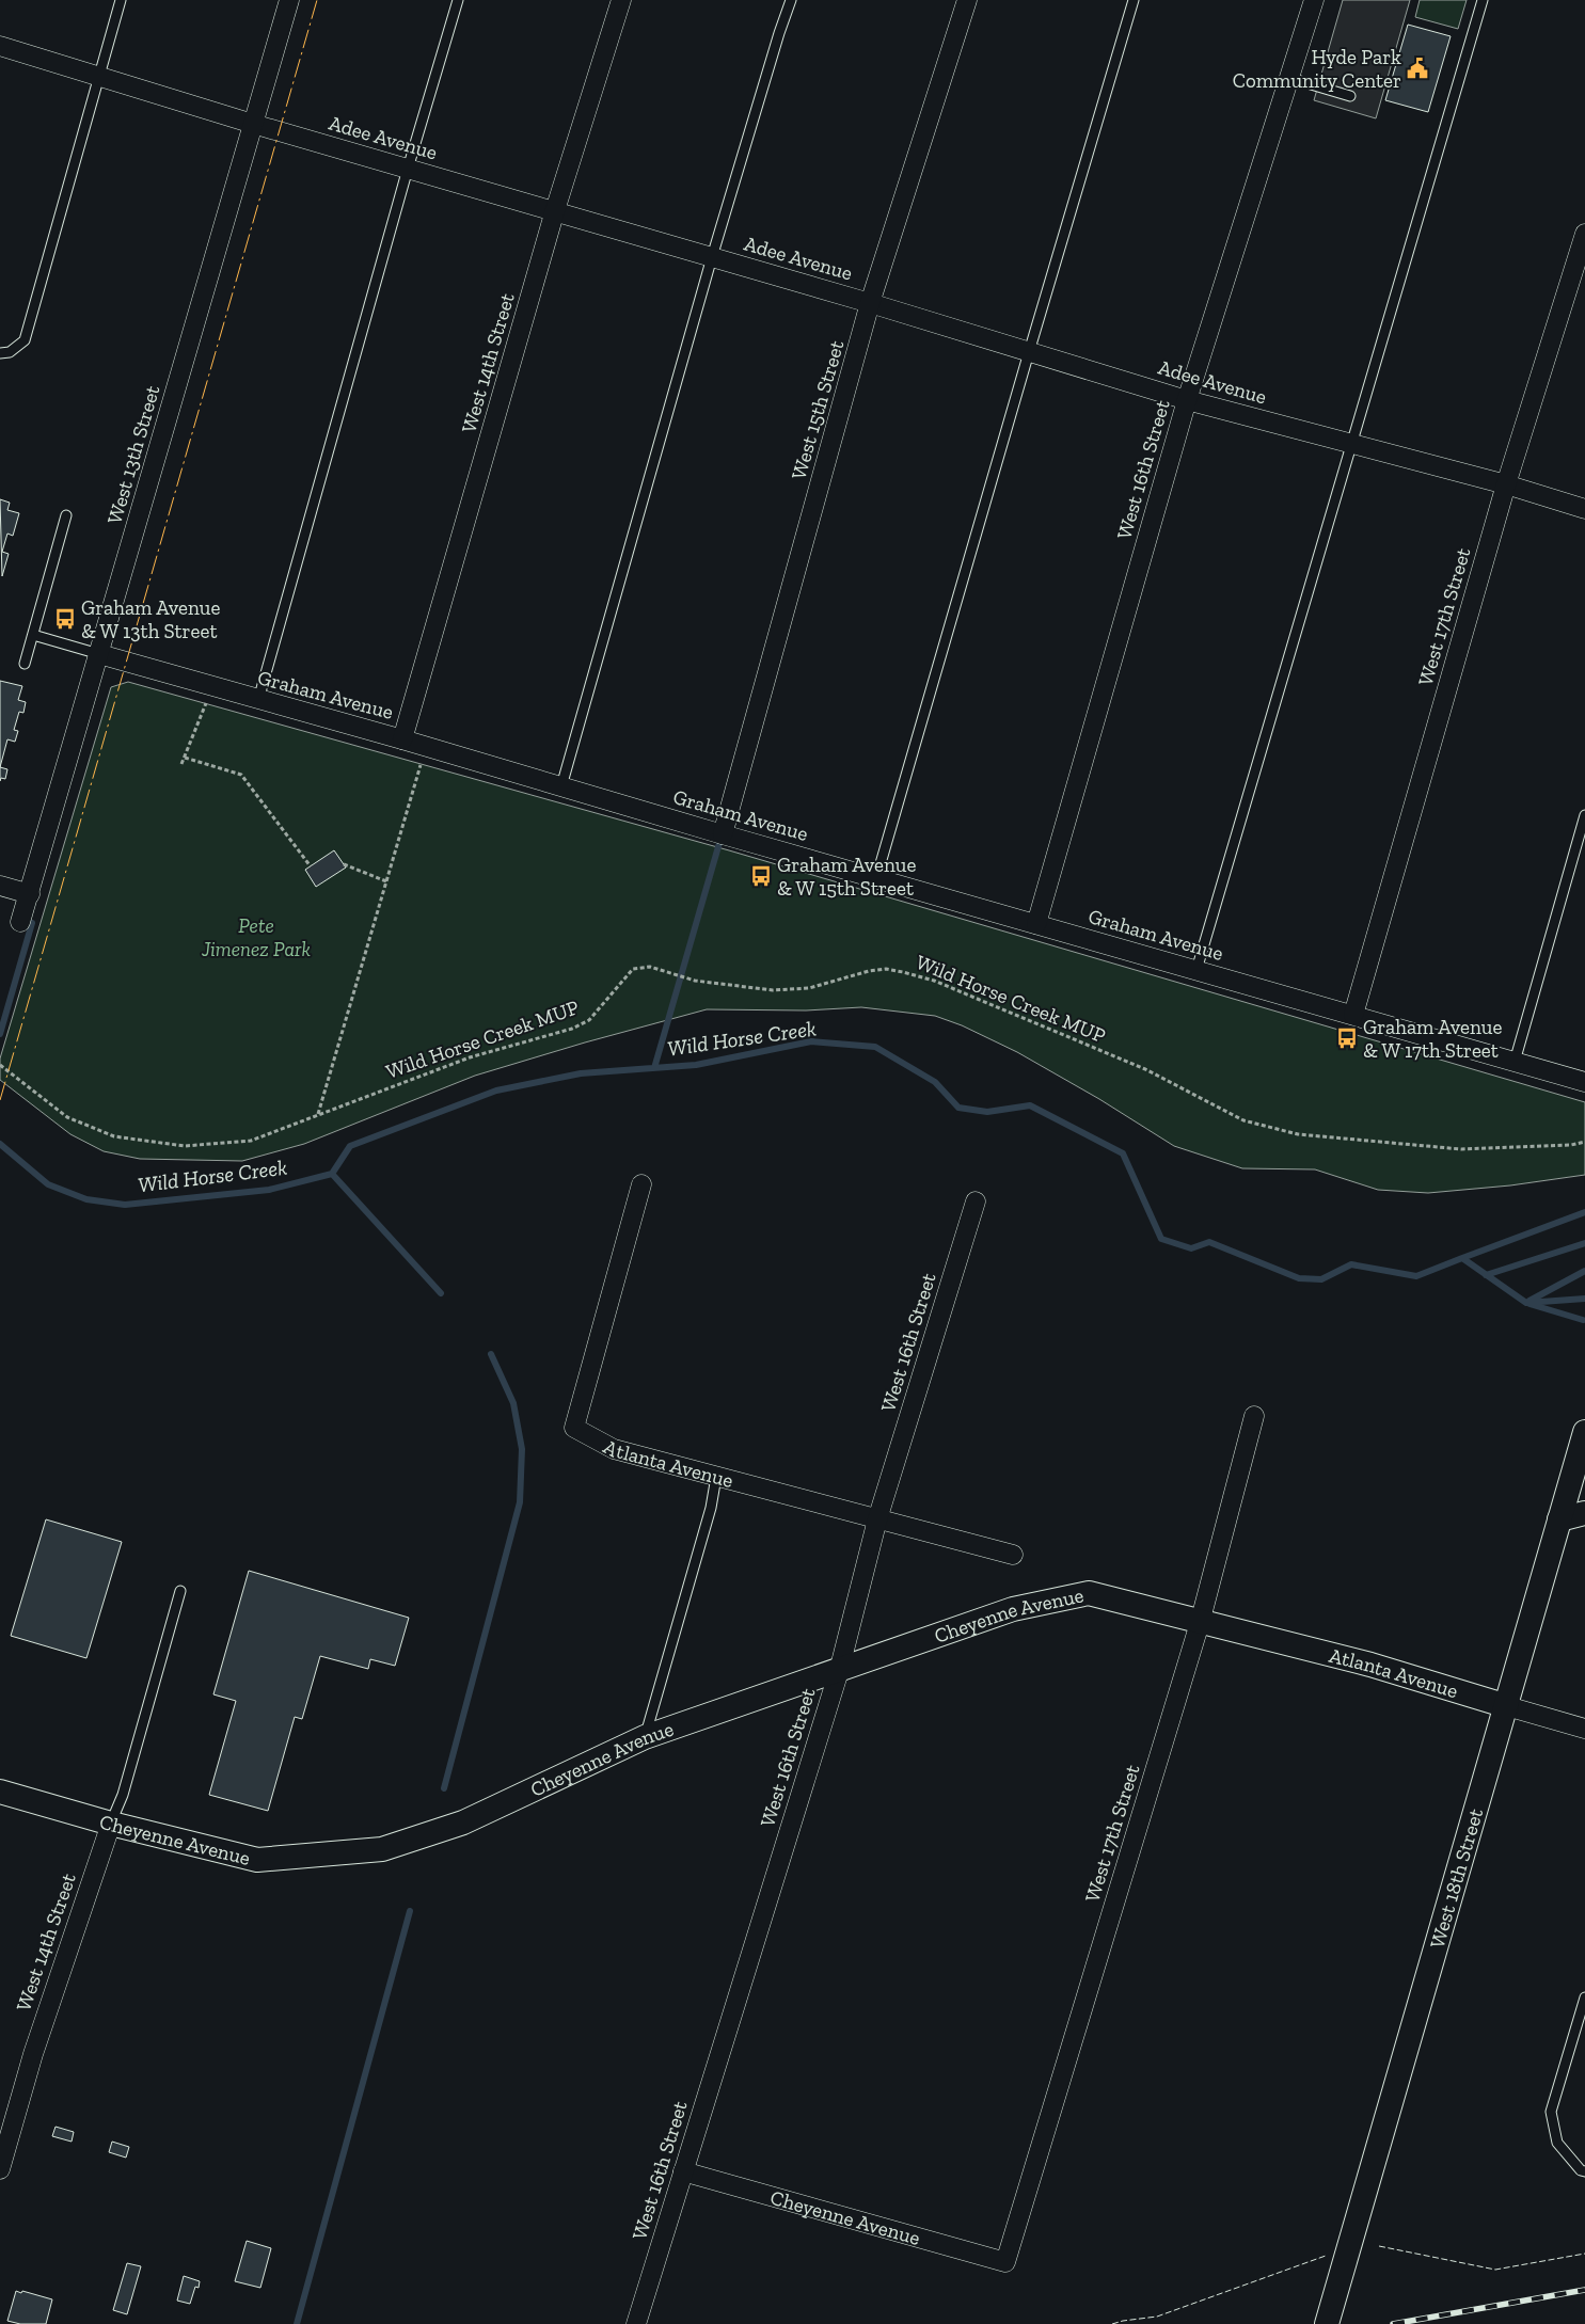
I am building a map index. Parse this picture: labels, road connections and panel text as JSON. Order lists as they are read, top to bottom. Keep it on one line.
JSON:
{"streets":{"street":["Adee Avenue","West 14th Street","West 15th Street","West 13th Street","West 16th Street","West 17th Street","Graham Avenue","Atlanta Avenue","Cheyenne Avenue","West 18th Street"],"path":["Wild Horse Creek MUP"]},"crossings":[["Adee Avenue","West 14th Street"],["Adee Avenue","West 15th Street"],["Adee Avenue","West 13th Street"],["Adee Avenue","West 16th Street"],["Adee Avenue","West 17th Street"],["West 14th Street","Graham Avenue"],["West 14th Street","Cheyenne Avenue"],["West 15th Street","Graham Avenue"],["West 13th Street","Graham Avenue"],["West 16th Street","Graham Avenue"],["West 16th Street","Atlanta Avenue"],["West 16th Street","Cheyenne Avenue"],["West 17th Street","Graham Avenue"],["West 17th Street","Atlanta Avenue"],["West 17th Street","Cheyenne Avenue"],["Atlanta Avenue","Cheyenne Avenue"],["Atlanta Avenue","West 18th Street"]],"water":["Wild Horse Creek"],"parks":["Pete Jimenez Park"],"places":{"public building":["Hyde Park Community Center"],"bus stop":["Graham Avenue & W 13th Street","Graham Avenue & W 15th Street","Graham Avenue & W 17th Street"]}}
